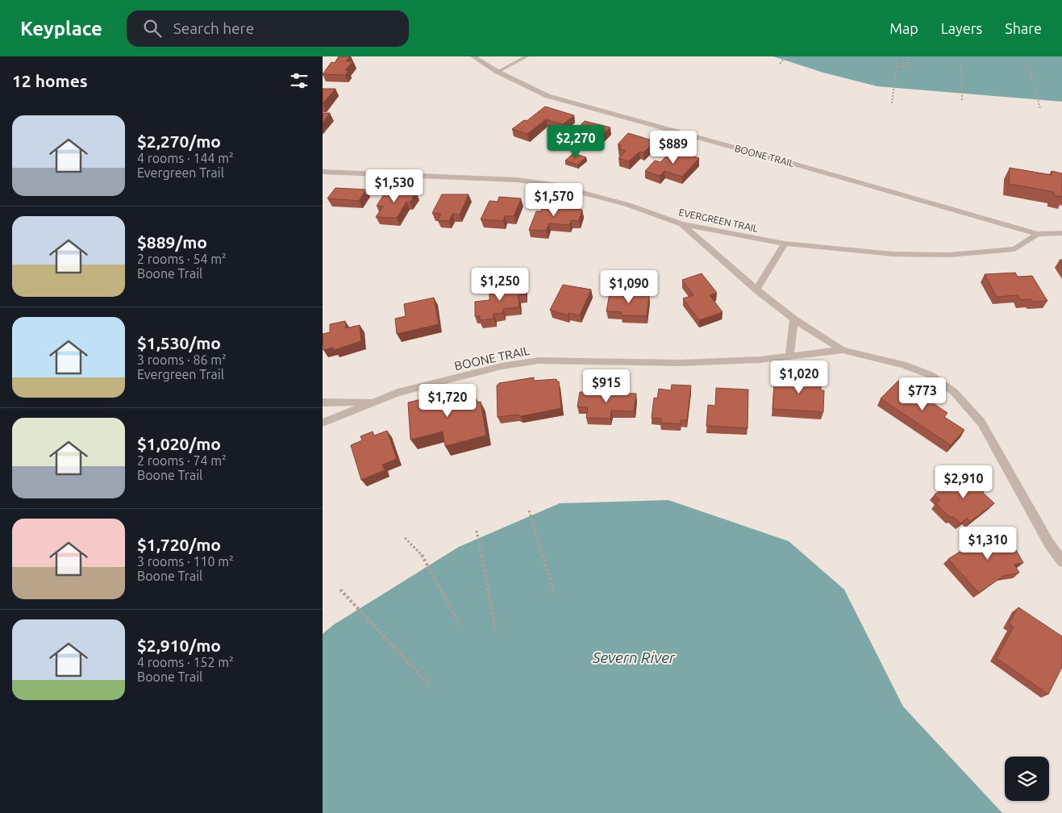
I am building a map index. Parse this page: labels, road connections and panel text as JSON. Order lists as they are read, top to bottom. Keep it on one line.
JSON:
{"streets":{"street":["BOONE TRAIL","EVERGREEN TRAIL"]},"crossings":[["BOONE TRAIL","EVERGREEN TRAIL"]],"water":["Severn River"],"page":{"header":"Keyplace","search":"Search here","nav":["Map","Layers","Share"],"heading":"12 homes","list":[{"name":"$2,270/mo","note":"4 rooms · 144 m² · Evergreen Trail"},{"name":"$889/mo","note":"2 rooms · 54 m² · Boone Trail"},{"name":"$1,530/mo","note":"3 rooms · 86 m² · Evergreen Trail"},{"name":"$1,020/mo","note":"2 rooms · 74 m² · Boone Trail"},{"name":"$1,720/mo","note":"3 rooms · 110 m² · Boone Trail"},{"name":"$2,910/mo","note":"4 rooms · 152 m² · Boone Trail"}],"price":["$2,270","$889","$1,530","$1,570","$1,250","$1,090","$1,020","$915","$773","$1,720","$2,910","$1,310"]}}
